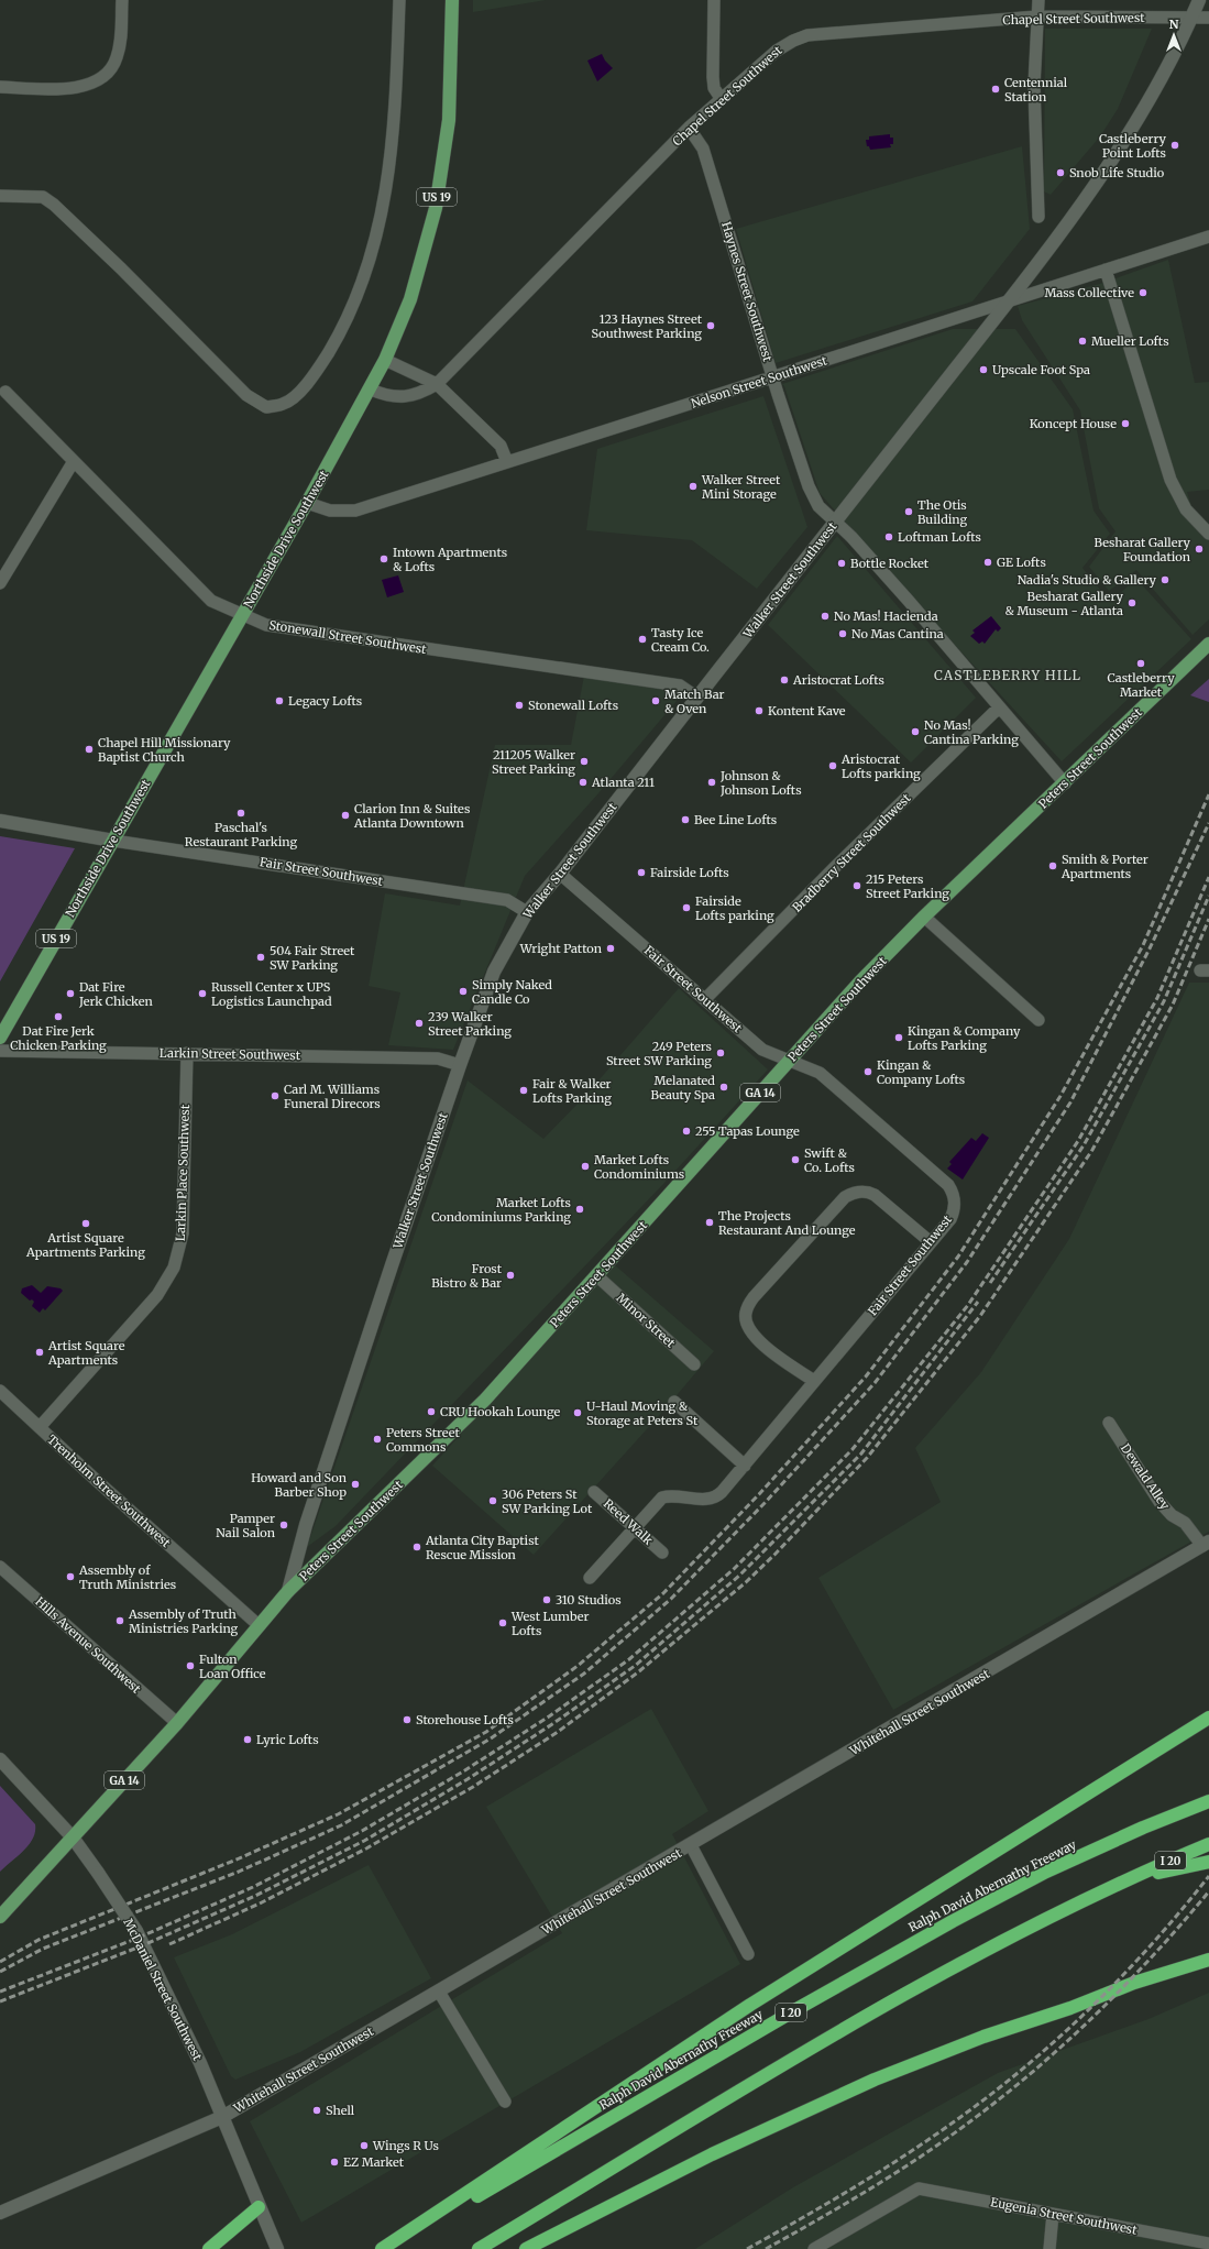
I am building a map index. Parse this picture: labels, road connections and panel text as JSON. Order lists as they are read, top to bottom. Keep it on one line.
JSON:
{"streets":{"highway":["I 20","Ralph David Abernathy Freeway"],"main road":["US 19","Northside Drive Southwest","Peters Street Southwest","GA 14"],"street":["Chapel Street Southwest","Haynes Street Southwest","Nelson Street Southwest","Walker Street Southwest","Stonewall Street Southwest","Bradberry Street Southwest","Fair Street Southwest","Larkin Street Southwest","Larkin Place Southwest","Minor Street","Dewald Alley","Trenholm Street Southwest","Reed Walk","Hills Avenue Southwest","Whitehall Street Southwest","McDaniel Street Southwest","Eugenia Street Southwest"]},"crossings":[["Chapel Street Southwest","Haynes Street Southwest"],["Chapel Street Southwest","Northside Drive Southwest"],["Chapel Street Southwest","Walker Street Southwest"],["Haynes Street Southwest","Nelson Street Southwest"],["Haynes Street Southwest","Walker Street Southwest"],["Haynes Street Southwest","Peters Street Southwest"],["Haynes Street Southwest","Bradberry Street Southwest"],["Nelson Street Southwest","Northside Drive Southwest"],["Nelson Street Southwest","Walker Street Southwest"],["Northside Drive Southwest","Stonewall Street Southwest"],["Northside Drive Southwest","Fair Street Southwest"],["Walker Street Southwest","Stonewall Street Southwest"],["Walker Street Southwest","Peters Street Southwest"],["Walker Street Southwest","Fair Street Southwest"],["Walker Street Southwest","Larkin Street Southwest"],["Peters Street Southwest","Fair Street Southwest"],["Peters Street Southwest","Minor Street"],["Peters Street Southwest","Trenholm Street Southwest"],["Peters Street Southwest","Hills Avenue Southwest"],["Peters Street Southwest","McDaniel Street Southwest"],["Bradberry Street Southwest","Fair Street Southwest"],["Fair Street Southwest","Reed Walk"],["Larkin Street Southwest","Larkin Place Southwest"],["Larkin Place Southwest","Trenholm Street Southwest"],["Dewald Alley","Whitehall Street Southwest"],["Whitehall Street Southwest","McDaniel Street Southwest"]],"districts":["CASTLEBERRY HILL"],"places":["Centennial Station","Castleberry Point Lofts","Snob Life Studio","Mass Collective","123 Haynes Street Southwest Parking","Mueller Lofts","Upscale Foot Spa","Koncept House","Walker Street Mini Storage","The Otis Building","Loftman Lofts","Besharat Gallery Foundation","Intown Apartments & Lofts","GE Lofts","Bottle Rocket","Nadia's Studio & Gallery","Besharat Gallery & Museum - Atlanta","No Mas! Hacienda","No Mas Cantina","Tasty Ice Cream Co.","Castleberry Market","Aristocrat Lofts","Legacy Lofts","Match Bar & Oven","Stonewall Lofts","Kontent Kave","No Mas! Cantina Parking","Chapel Hill Missionary Baptist Church","211205 Walker Street Parking","Aristocrat Lofts parking","Atlanta 211","Johnson & Johnson Lofts","Paschal's Restaurant Parking","Clarion Inn & Suites Atlanta Downtown","Bee Line Lofts","Smith & Porter Apartments","Fairside Lofts","215 Peters Street Parking","Fairside Lofts parking","Wright Patton","504 Fair Street SW Parking","Simply Naked Candle Co","Dat Fire Jerk Chicken","Russell Center x UPS Logistics Launchpad","Dat Fire Jerk Chicken Parking","239 Walker Street Parking","Kingan & Company Lofts Parking","249 Peters Street SW Parking","Kingan & Company Lofts","Melanated Beauty Spa","Fair & Walker Lofts Parking","Carl M. Williams Funeral Direcors","255 Tapas Lounge","Swift & Co. Lofts","Market Lofts Condominiums","Market Lofts Condominiums Parking","The Projects Restaurant And Lounge","Artist Square Apartments Parking","Frost Bistro & Bar","Artist Square Apartments","CRU Hookah Lounge","U-Haul Moving & Storage at Peters St","Peters Street Commons","Howard and Son Barber Shop","306 Peters St SW Parking Lot","Pamper Nail Salon","Atlanta City Baptist Rescue Mission","Assembly of Truth Ministries","310 Studios","Assembly of Truth Ministries Parking","West Lumber Lofts","Fulton Loan Office","Storehouse Lofts","Lyric Lofts","Shell","Wings R Us","EZ Market"],"north":"top"}
